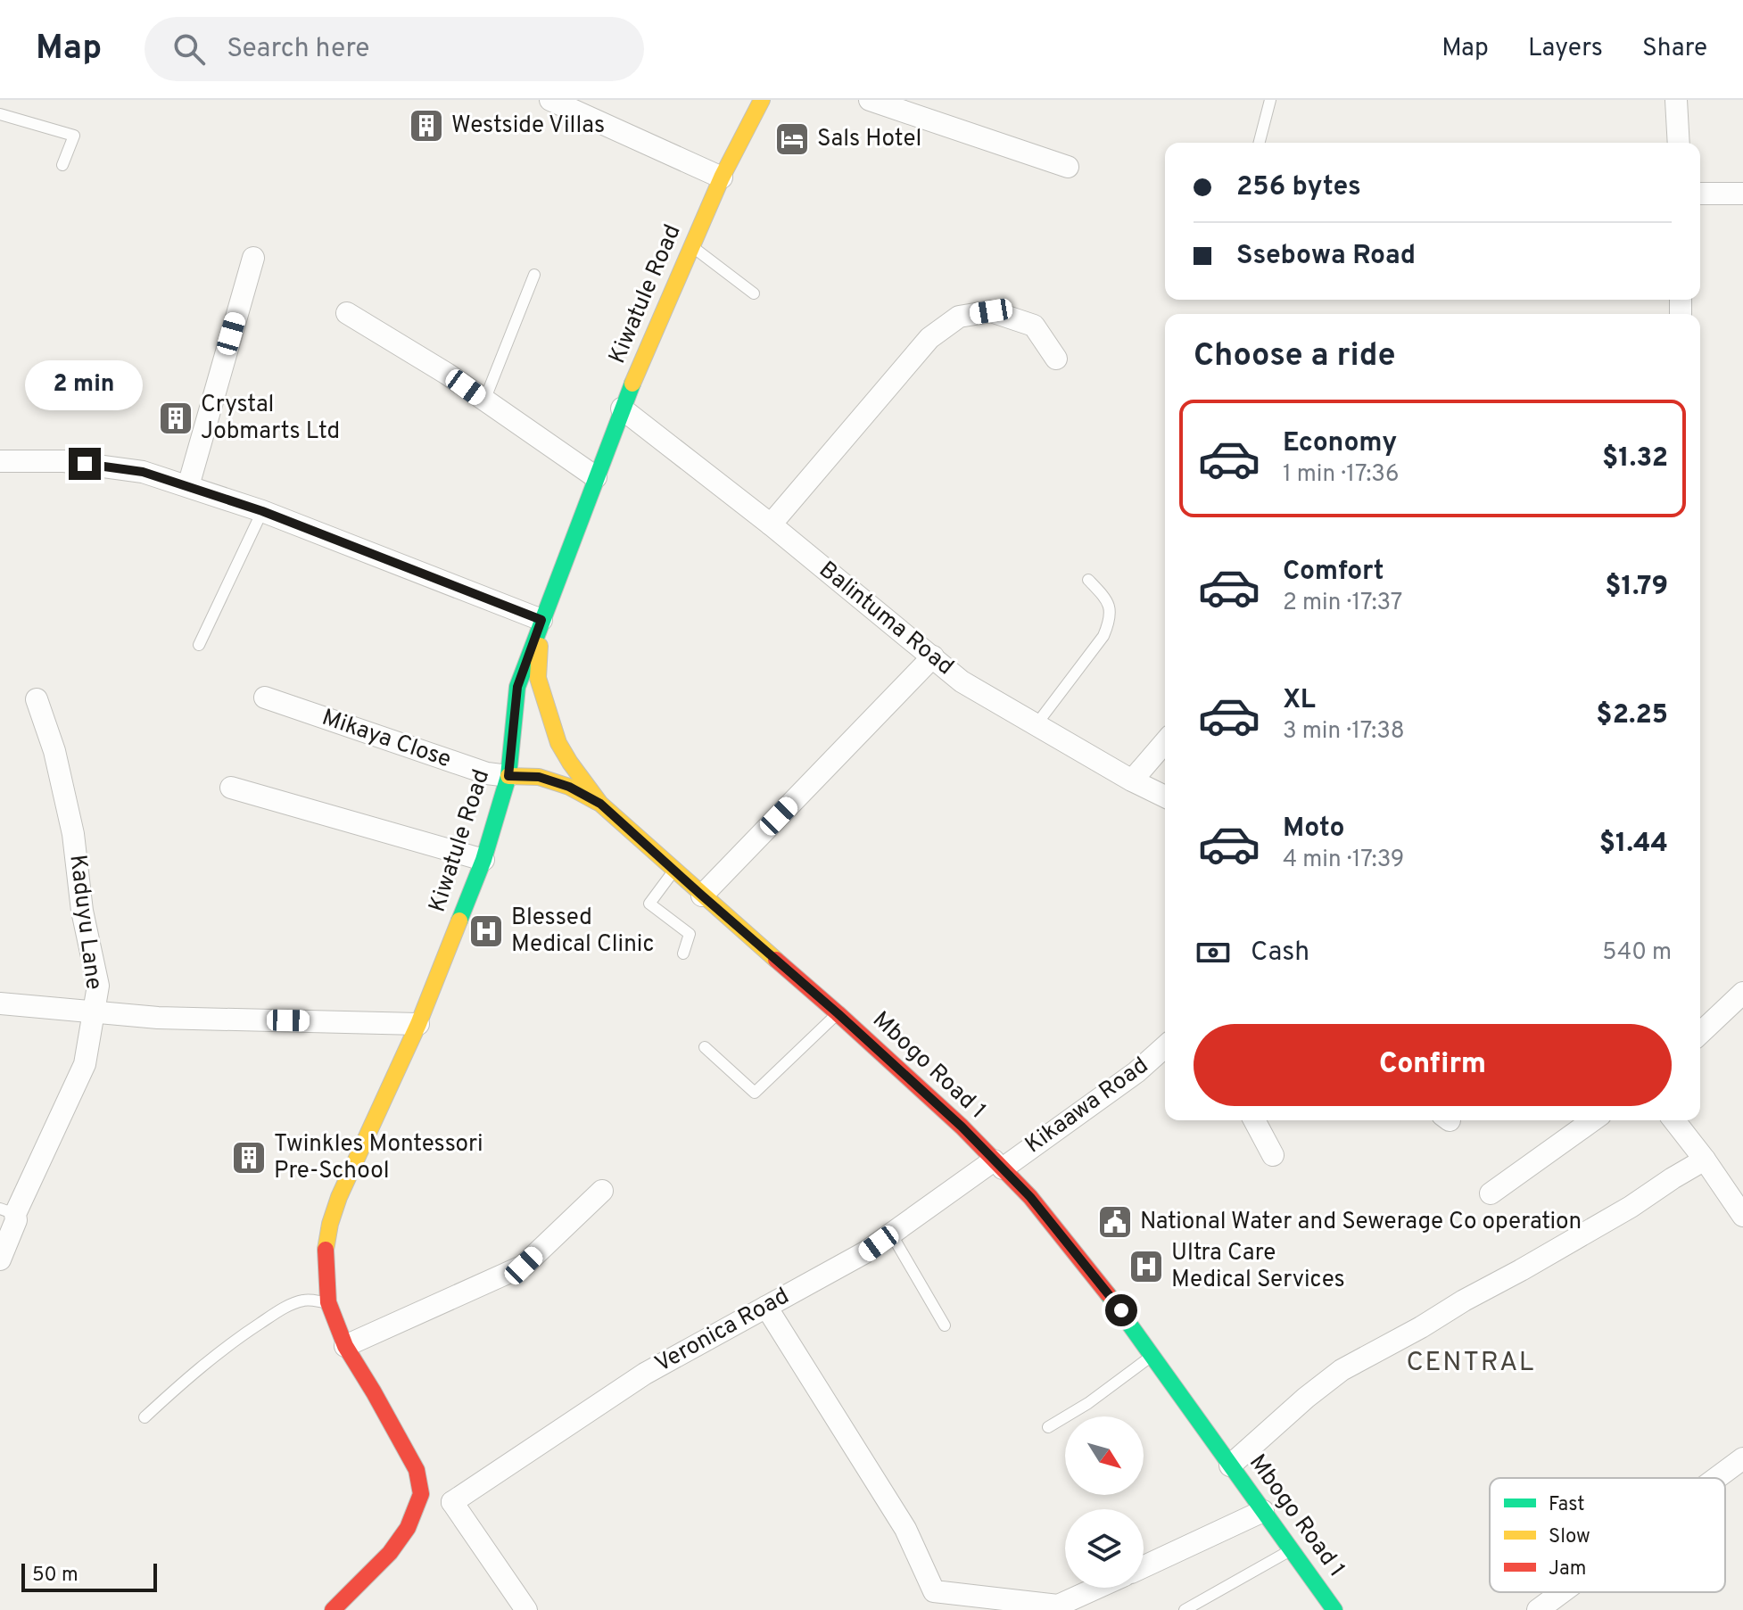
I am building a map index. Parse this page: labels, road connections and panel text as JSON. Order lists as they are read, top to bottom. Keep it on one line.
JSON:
{"streets":{"main road":["Kiwatule Road","Mbogo Road 1"],"street":["Balintuma Road","Mikaya Close","Kaduyu Lane","Kikaawa Road","Veronica Road"]},"crossings":[["Kiwatule Road","Balintuma Road"],["Kiwatule Road","Mikaya Close"],["Kiwatule Road","Mbogo Road 1"],["Mikaya Close","Mbogo Road 1"],["Mbogo Road 1","Kikaawa Road"],["Mbogo Road 1","Veronica Road"],["Kikaawa Road","Veronica Road"]],"districts":["CENTRAL"],"places":{"building":["Westside Villas","Crystal Jobmarts Ltd","Twinkles Montessori Pre-School"],"hotel":["Sals Hotel"],"hospital":["Blessed Medical Clinic","Ultra Care Medical Services"],"public building":["National Water and Sewerage Co operation"]},"legend":["Fast","Slow","Jam"],"scale_bar":"50 m","north":"bottom right","page":{"header":"Map","search":"Search here","nav":["Map","Layers","Share"],"banner":["256 bytes","Ssebowa Road"],"heading":"Choose a ride","bubble":"2 min","list":[{"name":"Economy","note":"1 min · 17:36","value":"$1.32"},{"name":"Comfort","note":"2 min · 17:37","value":"$1.79"},{"name":"XL","note":"3 min · 17:38","value":"$2.25"},{"name":"Moto","note":"4 min · 17:39","value":"$1.44"}],"pay":["Cash","540 m"],"buttons":"Confirm","scale":"50 m"}}
